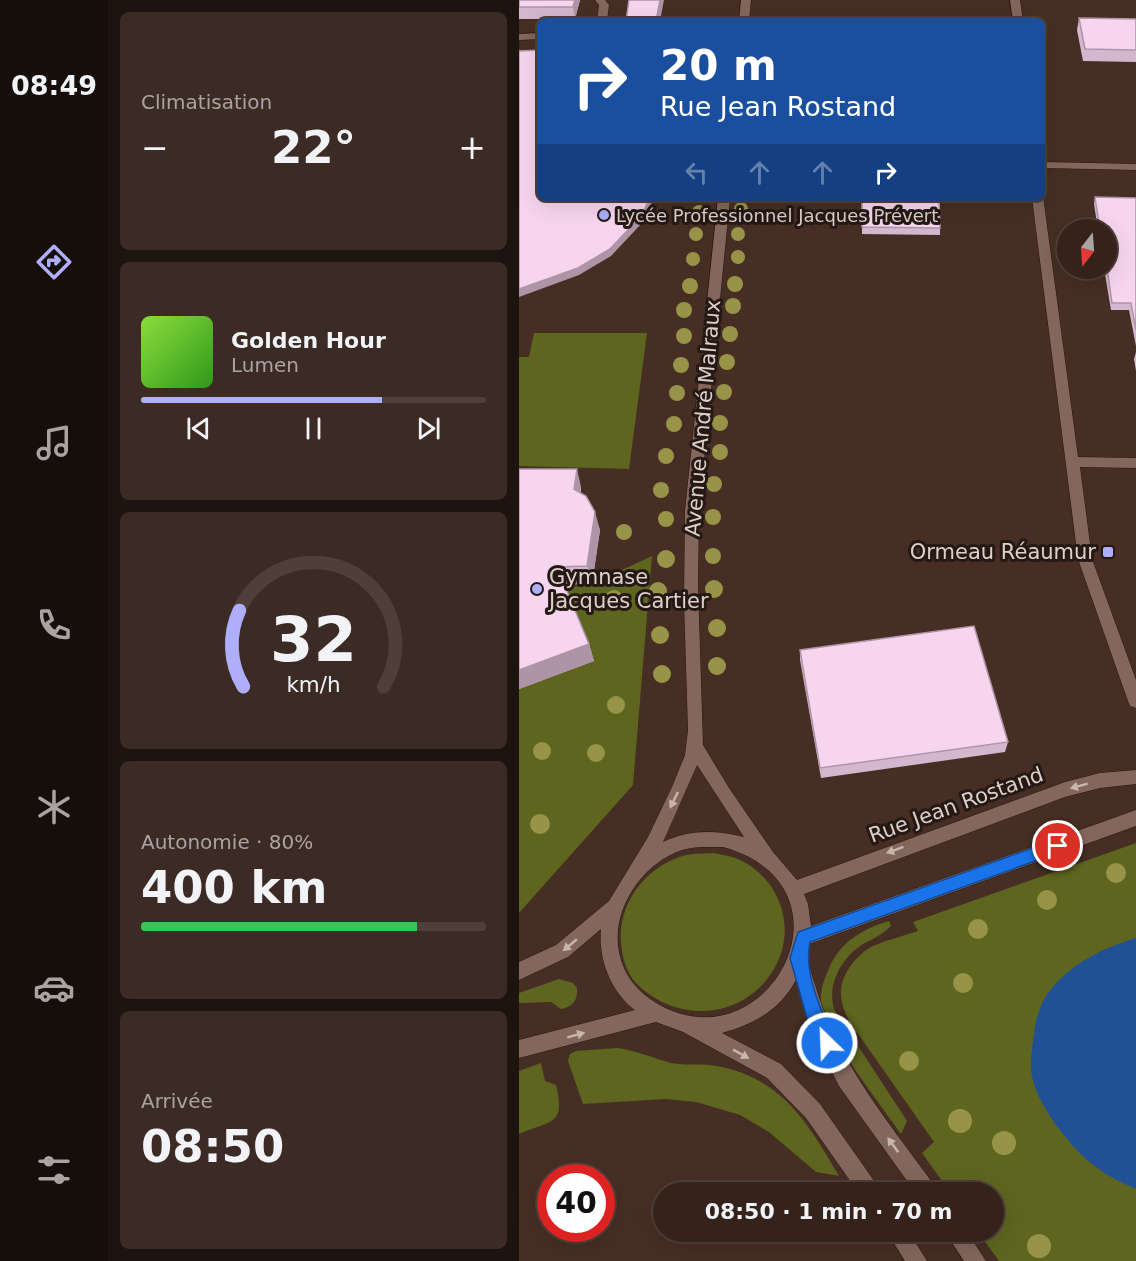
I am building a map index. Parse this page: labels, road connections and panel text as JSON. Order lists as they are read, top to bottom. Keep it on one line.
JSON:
{"streets":{"street":["Avenue André Malraux","Rue Jean Rostand"]},"places":{"other":["Lycée Professionnel Jacques Prévert","Gymnase Jacques Cartier"],"transit":["Ormeau Réaumur"]},"north":"bottom","page":{"tabs":"08:49","tile":["Climatisation",["Autonomie · 80%","400 km"],["Arrivée","08:50"]],"turn":["20 m","Rue Jean Rostand"],"heat":["−","22°","+"],"song":["Golden Hour","Lumen"],"limit":"40","trip":"08:50 · 1 min · 70 m","gauge":["32","km/h"]}}
